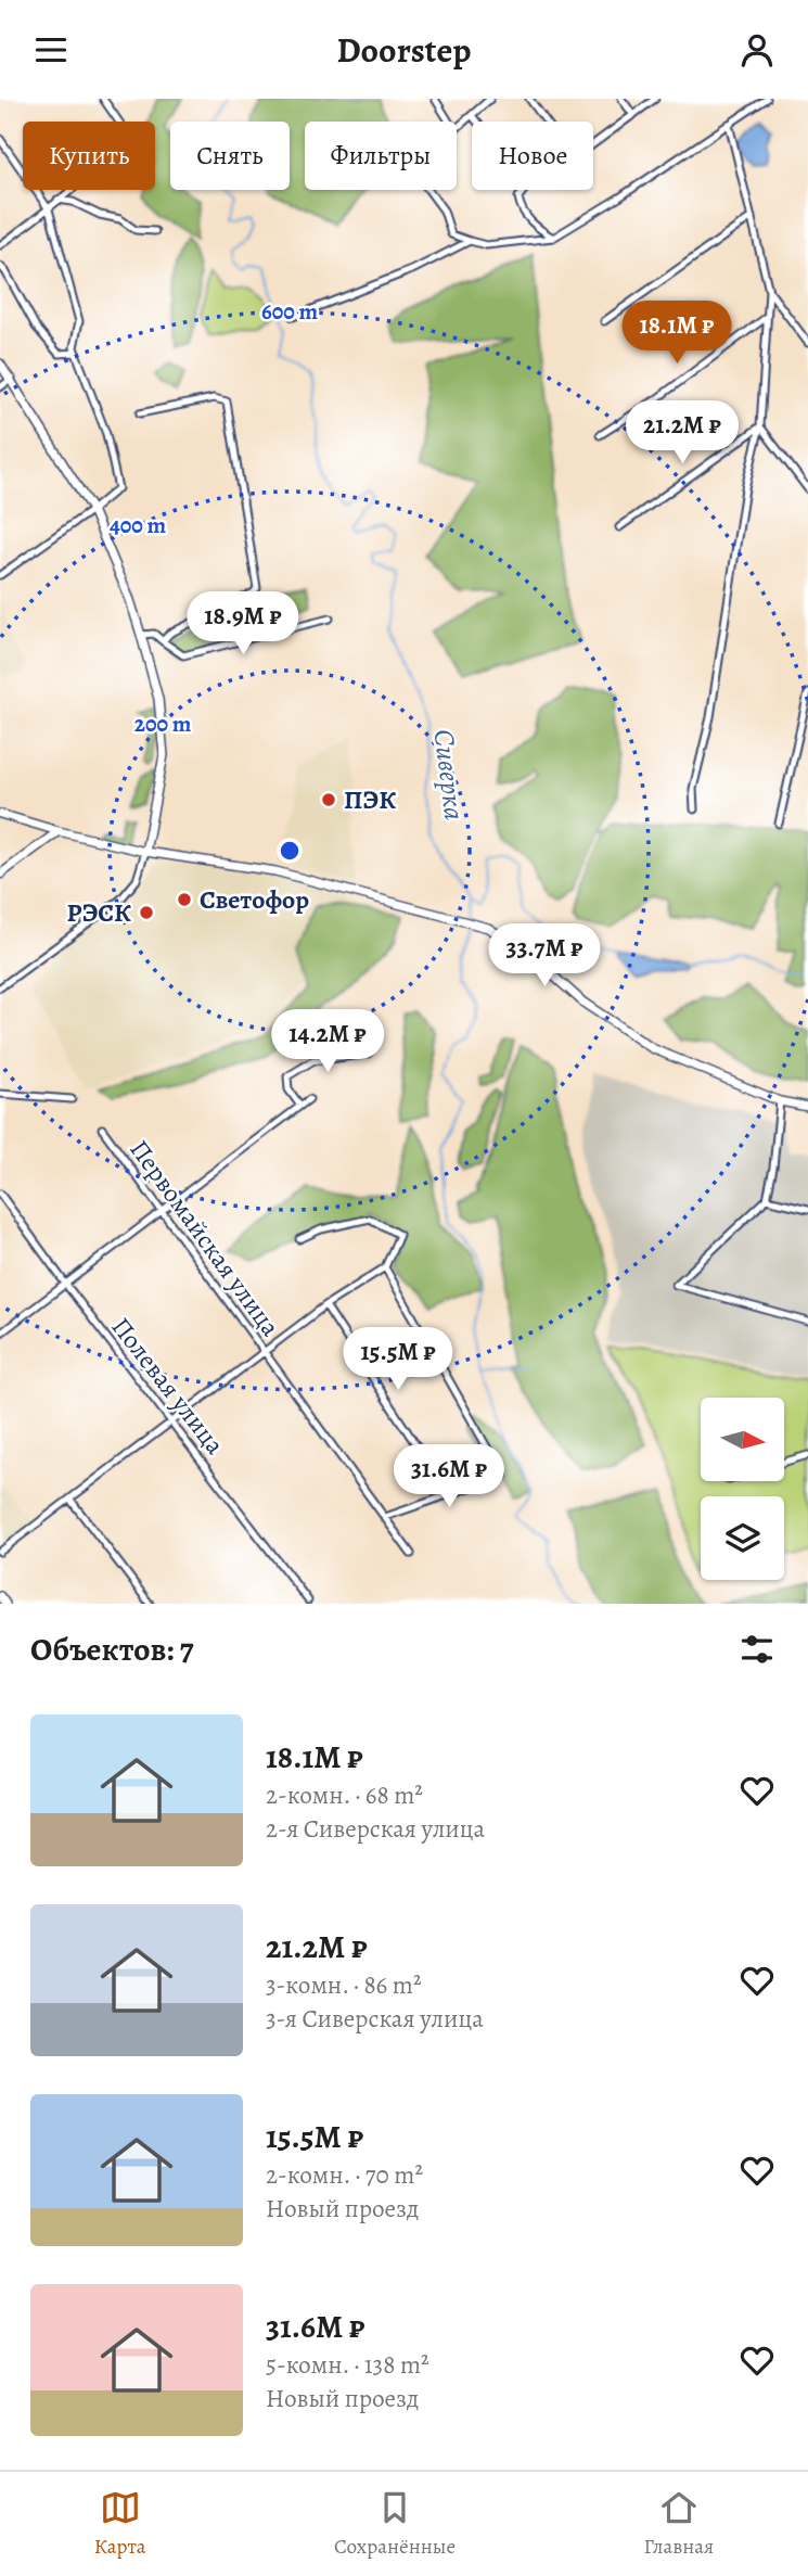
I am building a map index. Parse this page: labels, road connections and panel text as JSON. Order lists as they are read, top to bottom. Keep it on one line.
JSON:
{"streets":{"street":["Первомайская улица","Полевая улица"]},"water":["Сиверка"],"places":["ПЭК","Светофор","РЭСК"],"north":"right","page":{"header":"Doorstep","chip":["Купить","Снять","Фильтры","Новое"],"price":["18.1M ₽","21.2M ₽","18.9M ₽","33.7M ₽","14.2M ₽","15.5M ₽","31.6M ₽"],"heading":"Объектов: 7","list":[{"name":"18.1M ₽","note":"2-комн. · 68 m² · 2-я Сиверская улица"},{"name":"21.2M ₽","note":"3-комн. · 86 m² · 3-я Сиверская улица"},{"name":"15.5M ₽","note":"2-комн. · 70 m² · Новый проезд"},{"name":"31.6M ₽","note":"5-комн. · 138 m² · Новый проезд"}],"tabs":["Карта","Сохранённые","Главная"]},"rings":["600 m","400 m","200 m"]}
